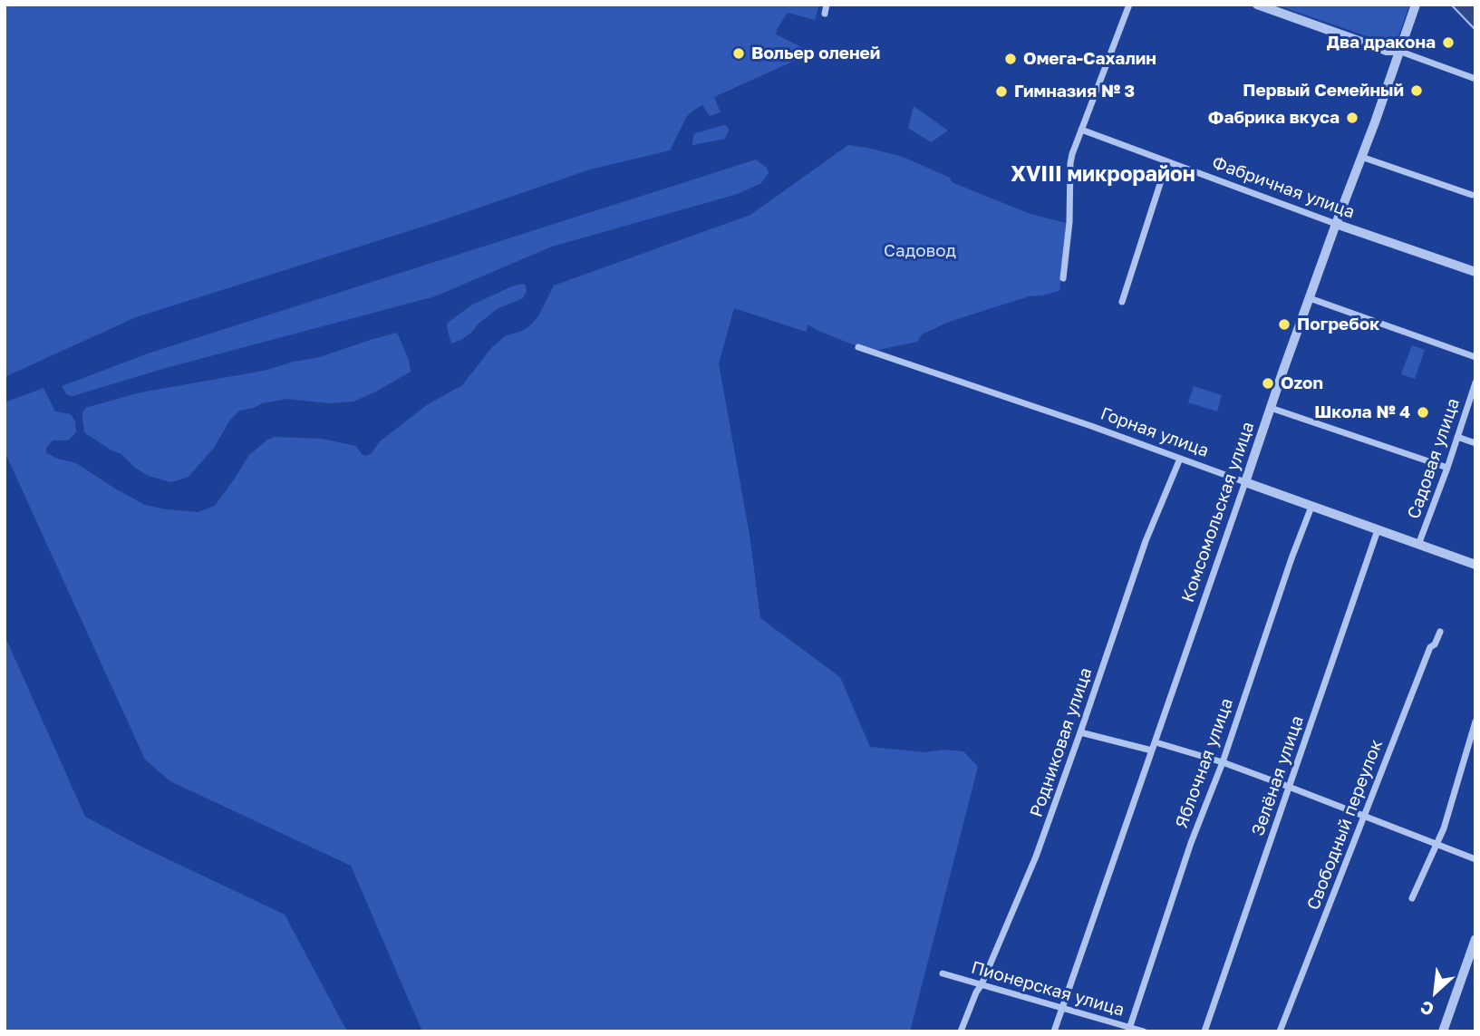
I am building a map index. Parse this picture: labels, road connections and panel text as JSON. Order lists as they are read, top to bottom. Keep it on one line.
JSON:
{"streets":{"street":["Фабричная улица","Горная улица","Садовая улица","Комсомольская улица","Родниковая улица","Яблочная улица","Зелёная улица","Свободный переулок","Пионерская улица"]},"crossings":[["Фабричная улица","Комсомольская улица"],["Горная улица","Садовая улица"],["Горная улица","Комсомольская улица"],["Горная улица","Родниковая улица"],["Горная улица","Яблочная улица"],["Горная улица","Зелёная улица"],["Комсомольская улица","Пионерская улица"],["Родниковая улица","Пионерская улица"],["Яблочная улица","Пионерская улица"]],"districts":["XVIII микрорайон"],"parks":["Садовод"],"places":["Два дракона","Вольер оленей","Омега-Сахалин","Первый Семейный","Гимназия № 3","Фабрика вкуса","Погребок","Ozon","Школа № 4"],"north":"bottom left"}
